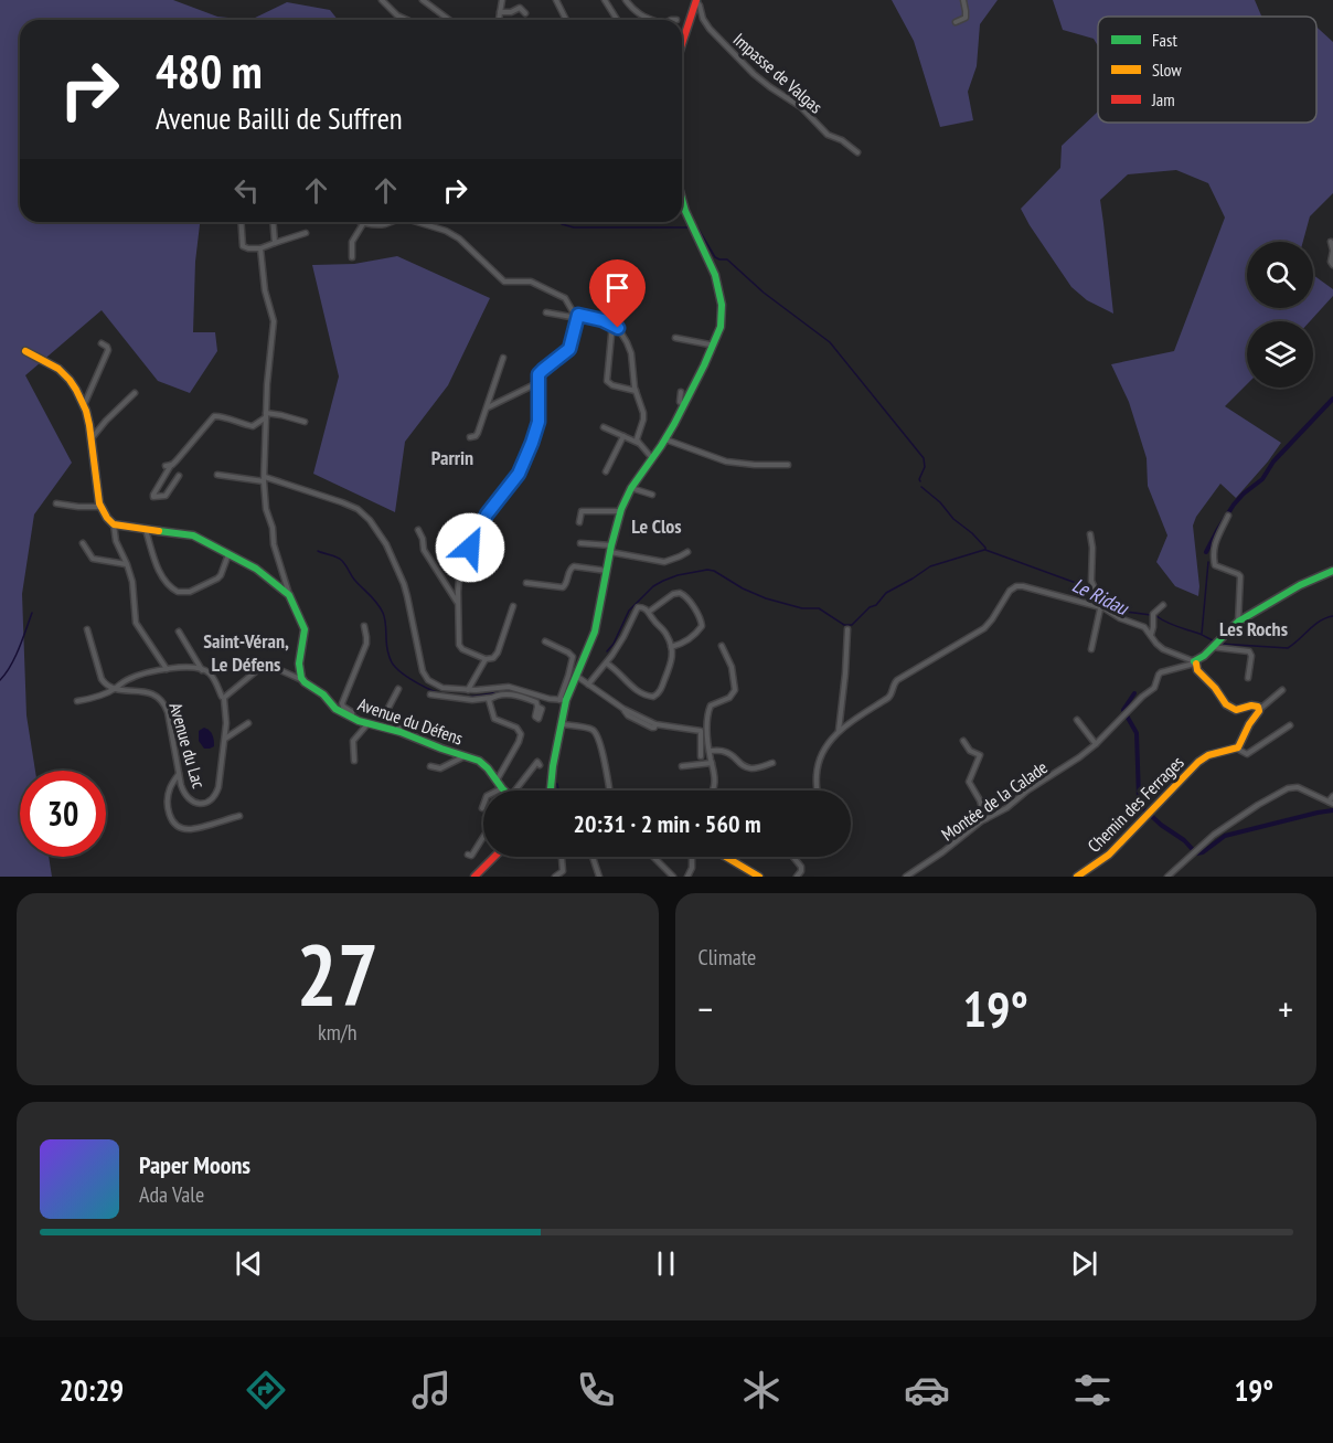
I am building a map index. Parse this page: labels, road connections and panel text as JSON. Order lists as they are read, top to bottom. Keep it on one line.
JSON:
{"streets":{"street":["Impasse de Valgas","Avenue du Défens","Avenue du Lac","Montée de la Calade","Chemin des Ferrages"]},"districts":["Parrin","Le Clos","Les Rochs","Saint-Véran, Le Défens"],"water":["Le Ridau"],"legend":["Fast","Slow","Jam"],"page":{"turn":["480 m","Avenue Bailli de Suffren"],"limit":"30","trip":"20:31 · 2 min · 560 m","tile":[["27","km/h"],"Climate"],"heat":["−","19°","+"],"song":["Paper Moons","Ada Vale"],"tabs":["20:29","19°"]}}
